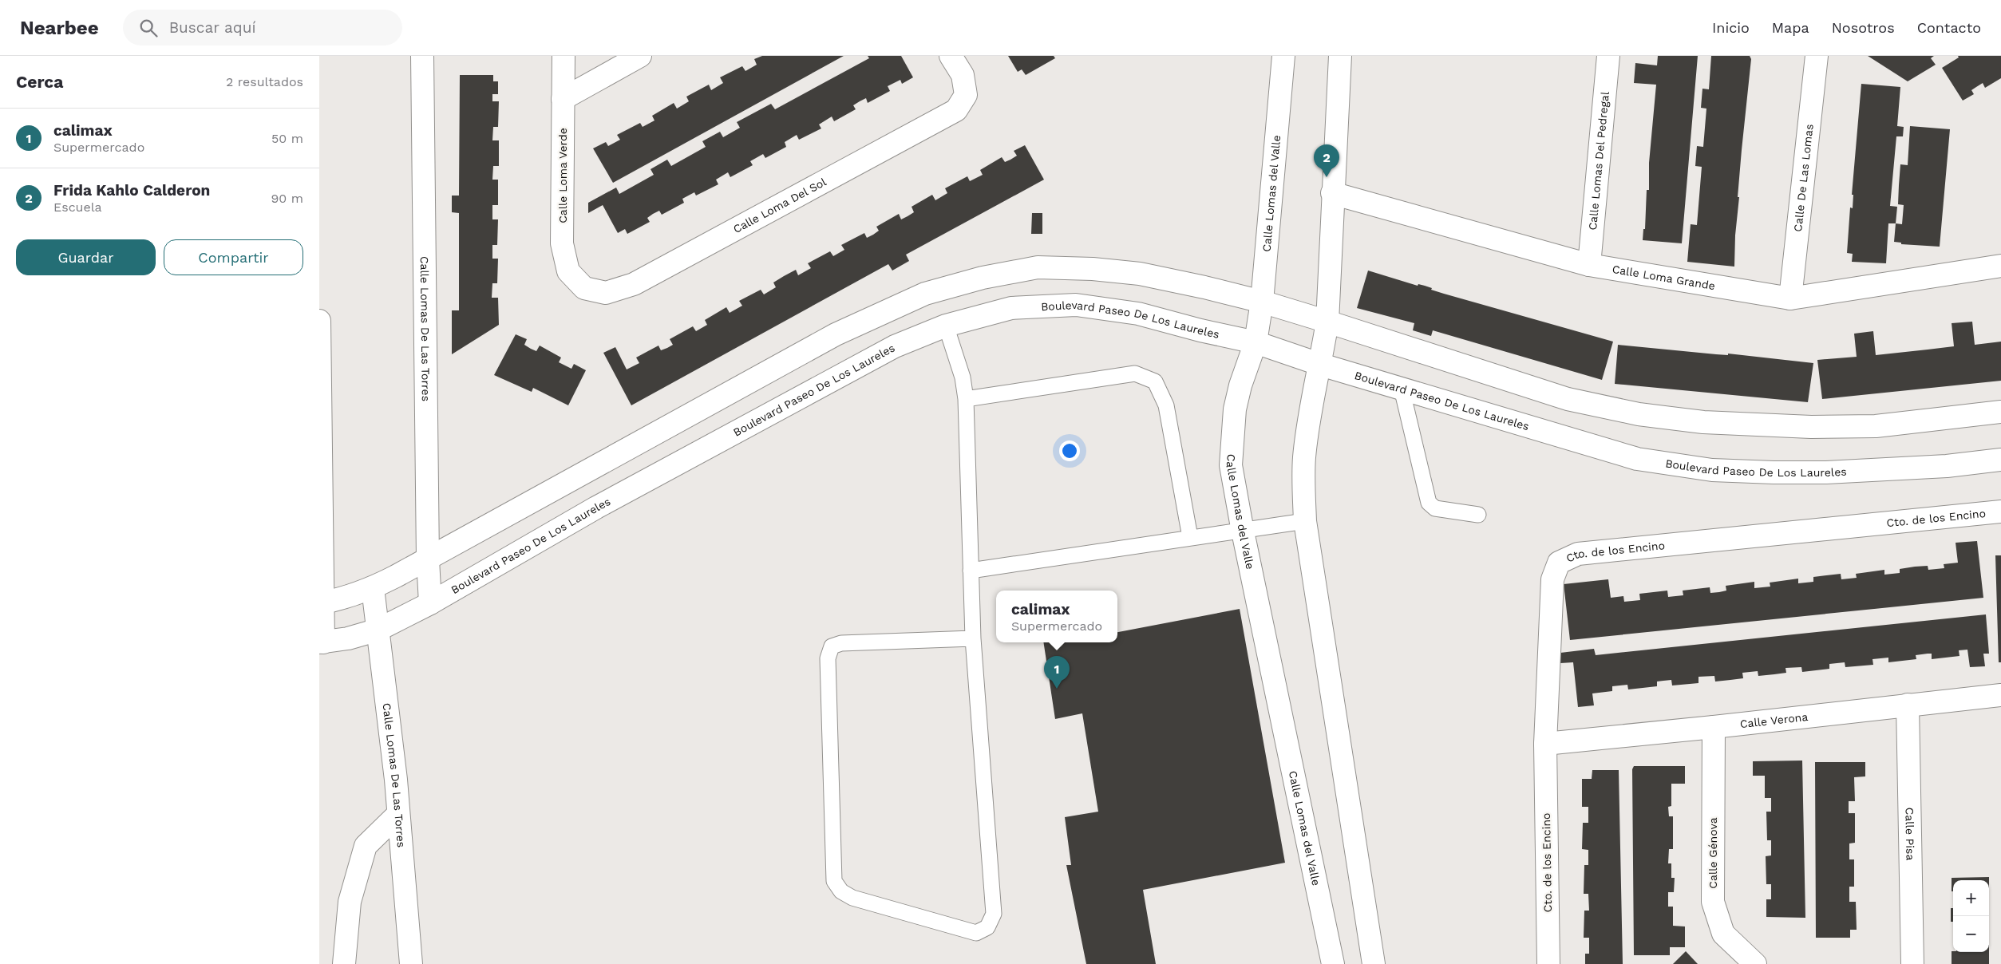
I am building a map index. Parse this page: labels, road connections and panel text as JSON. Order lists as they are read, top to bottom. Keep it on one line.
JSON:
{"streets":{"street":["Calle Lomas Del Pedregal","Calle Loma Verde","Calle De Las Lomas","Calle Lomas del Valle","Calle Loma Del Sol","Calle Loma Grande","Boulevard Paseo De Los Laureles","Calle Lomas De Las Torres","Cto. de los Encino","Calle Verona","Calle Pisa","Calle Génova"]},"crossings":[["Calle Lomas Del Pedregal","Calle Loma Grande"],["Calle Loma Verde","Calle Loma Del Sol"],["Calle De Las Lomas","Calle Loma Grande"],["Calle Lomas del Valle","Boulevard Paseo De Los Laureles"],["Boulevard Paseo De Los Laureles","Calle Lomas De Las Torres"],["Cto. de los Encino","Calle Verona"],["Calle Verona","Calle Pisa"],["Calle Verona","Calle Génova"]],"page":{"header":"Nearbee","search":"Buscar aquí","nav":["Inicio","Mapa","Nosotros","Contacto"],"heading":["Cerca","2 resultados"],"list":[{"mark":"1","name":"calimax","note":"Supermercado","value":"50 m"},{"mark":"2","name":"Frida Kahlo Calderon","note":"Escuela","value":"90 m"}],"pins":["2","1"],"buttons":["Guardar","Compartir"],"popup":["calimax","Supermercado"],"map_buttons":["+","−"]}}
